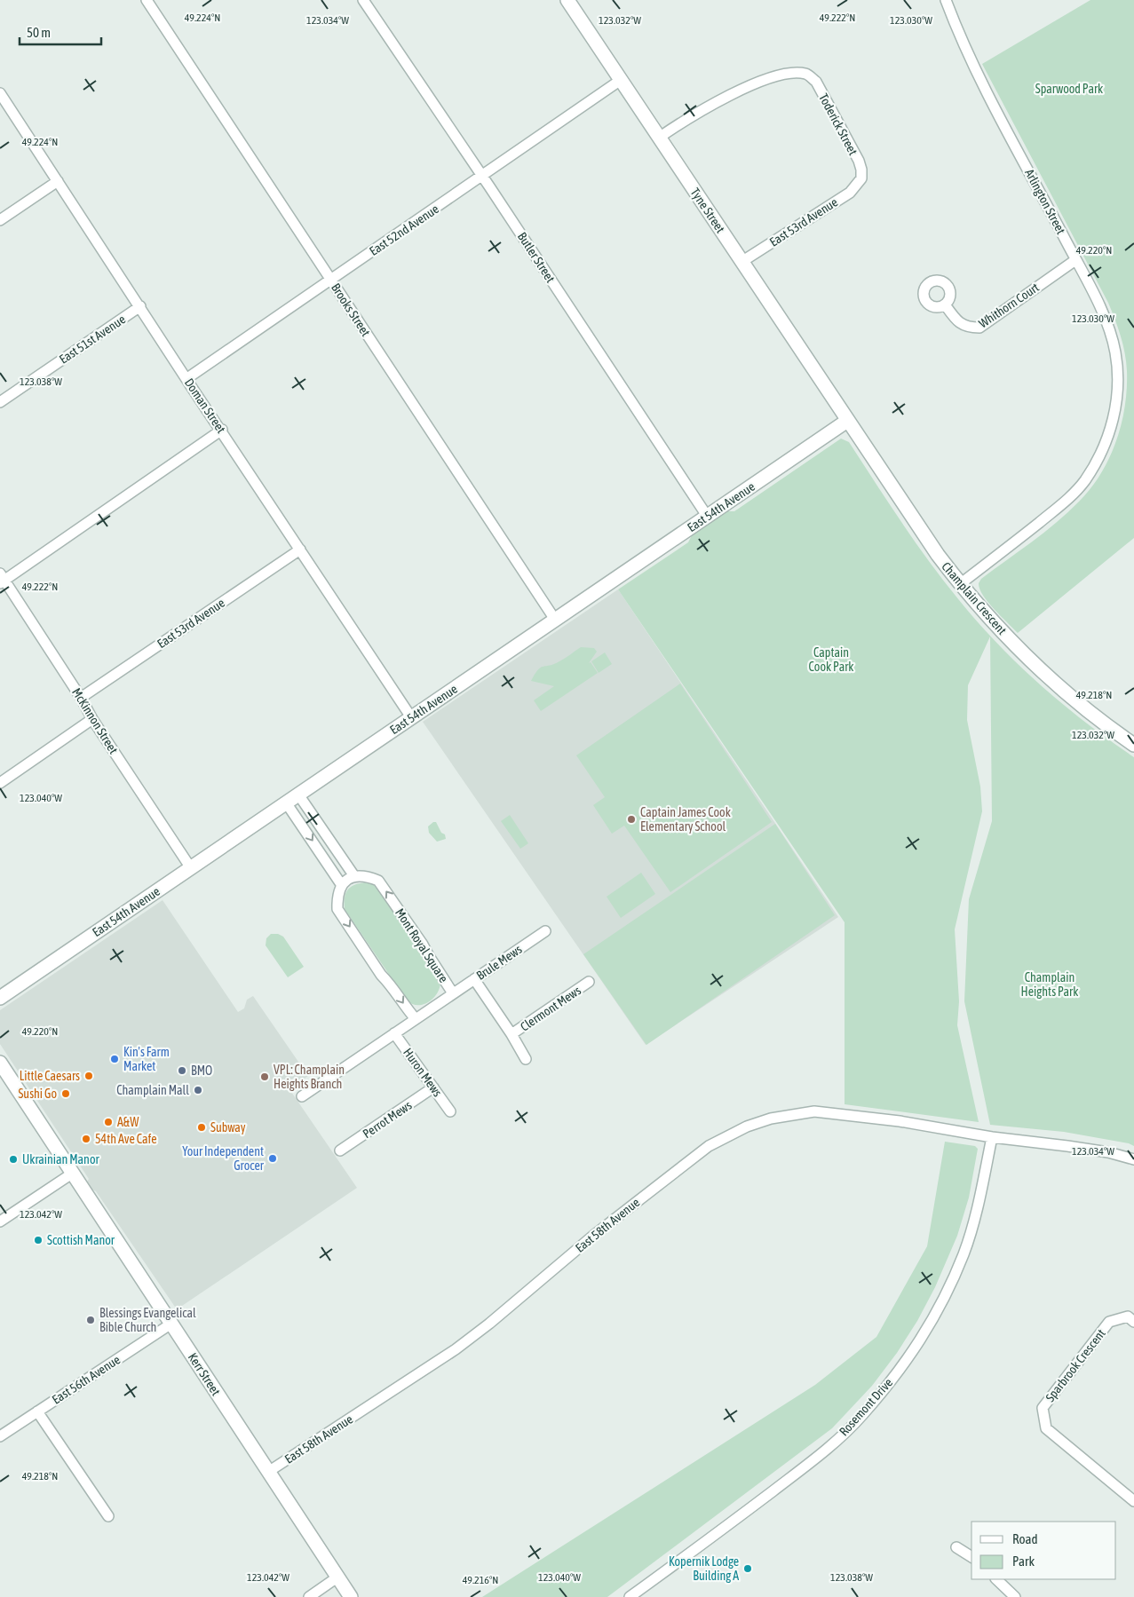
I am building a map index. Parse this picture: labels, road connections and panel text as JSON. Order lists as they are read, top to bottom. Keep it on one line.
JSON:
{"streets":{"street":["Toderick Street","Arlington Street","Tyne Street","East 53rd Avenue","East 52nd Avenue","Butler Street","Whithorn Court","Brooks Street","East 51st Avenue","Doman Street","East 54th Avenue","Champlain Crescent","McKinnon Street","Mont Royal Square","Brule Mews","Clermont Mews","Huron Mews","Perrot Mews","East 58th Avenue","Sparbrook Crescent","Kerr Street","East 56th Avenue","Rosemont Drive"]},"crossings":[["Toderick Street","Tyne Street"],["Toderick Street","East 53rd Avenue"],["Arlington Street","Whithorn Court"],["Arlington Street","Champlain Crescent"],["Tyne Street","East 53rd Avenue"],["Tyne Street","East 52nd Avenue"],["Tyne Street","East 54th Avenue"],["Tyne Street","Champlain Crescent"],["East 53rd Avenue","Doman Street"],["East 53rd Avenue","McKinnon Street"],["East 52nd Avenue","Butler Street"],["East 52nd Avenue","Brooks Street"],["East 52nd Avenue","Doman Street"],["Butler Street","East 54th Avenue"],["Brooks Street","East 54th Avenue"],["East 51st Avenue","Doman Street"],["Doman Street","East 54th Avenue"],["East 54th Avenue","Champlain Crescent"],["East 54th Avenue","McKinnon Street"],["Mont Royal Square","Brule Mews"],["Mont Royal Square","Huron Mews"],["Huron Mews","Perrot Mews"],["East 58th Avenue","Kerr Street"],["East 58th Avenue","Rosemont Drive"],["Kerr Street","East 56th Avenue"]],"parks":["Sparwood Park","Captain Cook Park","Champlain Heights Park"],"places":["Captain James Cook Elementary School","Kin's Farm Market","BMO","Little Caesars","VPL: Champlain Heights Branch","Champlain Mall","Sushi Go","A&W","Subway","54th Ave Cafe","Your Independent Grocer","Ukrainian Manor","Scottish Manor","Blessings Evangelical Bible Church","Kopernik Lodge Building A"],"legend":["Road","Park"],"scale_bar":"50 m","coordinates":["49.224°N","49.222°N","123.032°W","123.034°W","123.030°W","49.220°N","123.038°W","49.218°N","123.040°W","123.042°W","49.216°N"]}
